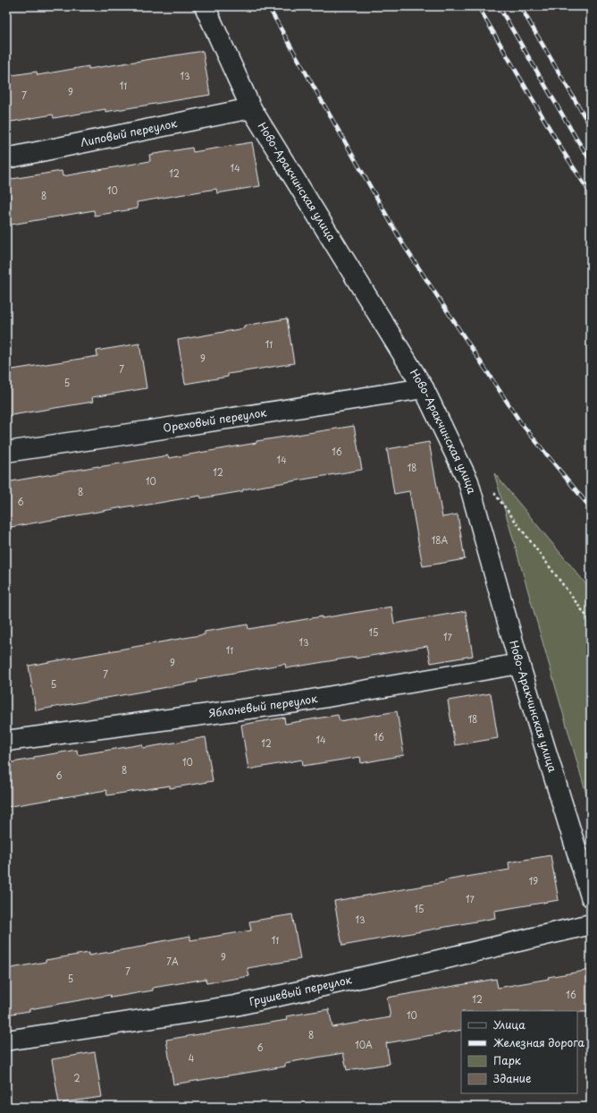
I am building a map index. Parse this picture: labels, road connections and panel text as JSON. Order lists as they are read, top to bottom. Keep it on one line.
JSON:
{"streets":{"street":["Липовый переулок","Ново-Аракчинская улица","Ореховый переулок","Яблоневый переулок","Грушевый переулок"]},"crossings":[["Липовый переулок","Ново-Аракчинская улица"],["Ново-Аракчинская улица","Ореховый переулок"],["Ново-Аракчинская улица","Яблоневый переулок"]],"house_numbers":["13","11","9","7","14","12","10","8","11","9","7","5","16","14","18","12","10","8","6","18А","15","17","13","11","9","7","5","18","16","14","12","10","8","6","19","17","15","13","11","9","7А","7","5","16","12","10","8","10А","6","4","2"],"legend":["Улица","Железная дорога","Парк","Здание"]}
